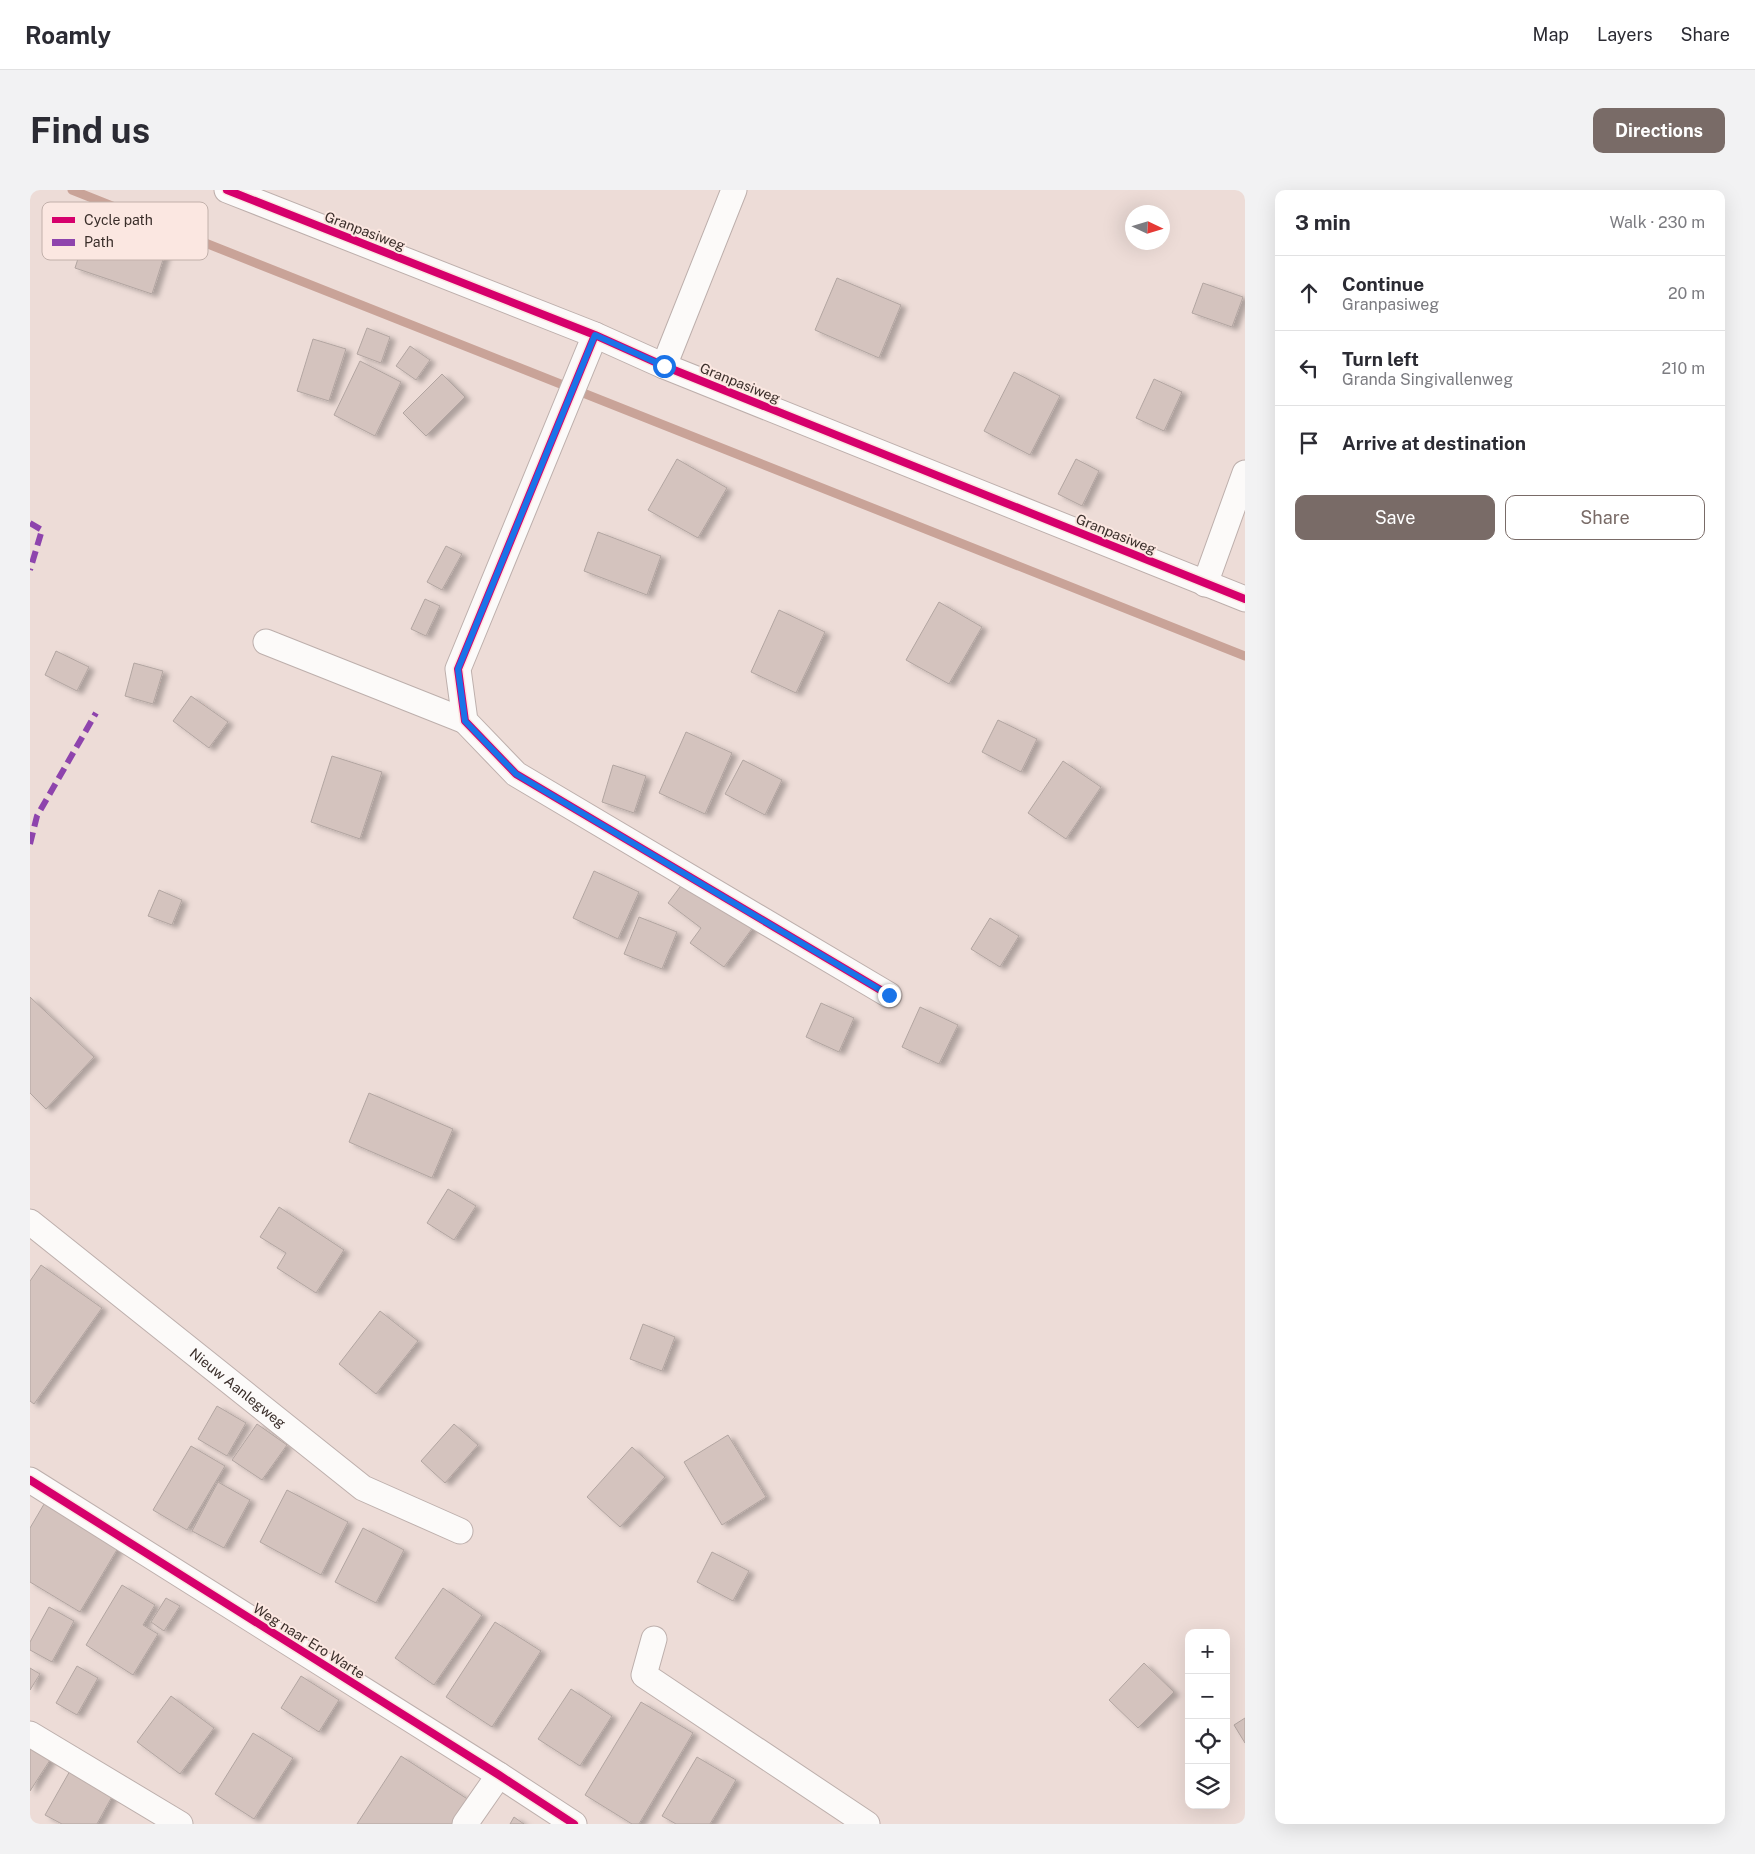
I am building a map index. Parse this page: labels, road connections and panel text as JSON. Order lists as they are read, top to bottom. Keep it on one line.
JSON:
{"streets":{"street":["Granpasiweg","Nieuw Aanlegweg","Weg naar Ero Warte"]},"legend":["Cycle path","Path"],"north":"right","page":{"header":"Roamly","nav":["Map","Layers","Share"],"buttons":["Directions",["Save","Share"]],"title":"Find us","heading":["3 min","Walk · 230 m"],"list":[["Continue","Granpasiweg","20 m"],["Turn left","Granda Singivallenweg","210 m"],"Arrive at destination"],"map_buttons":["+","−"]}}
